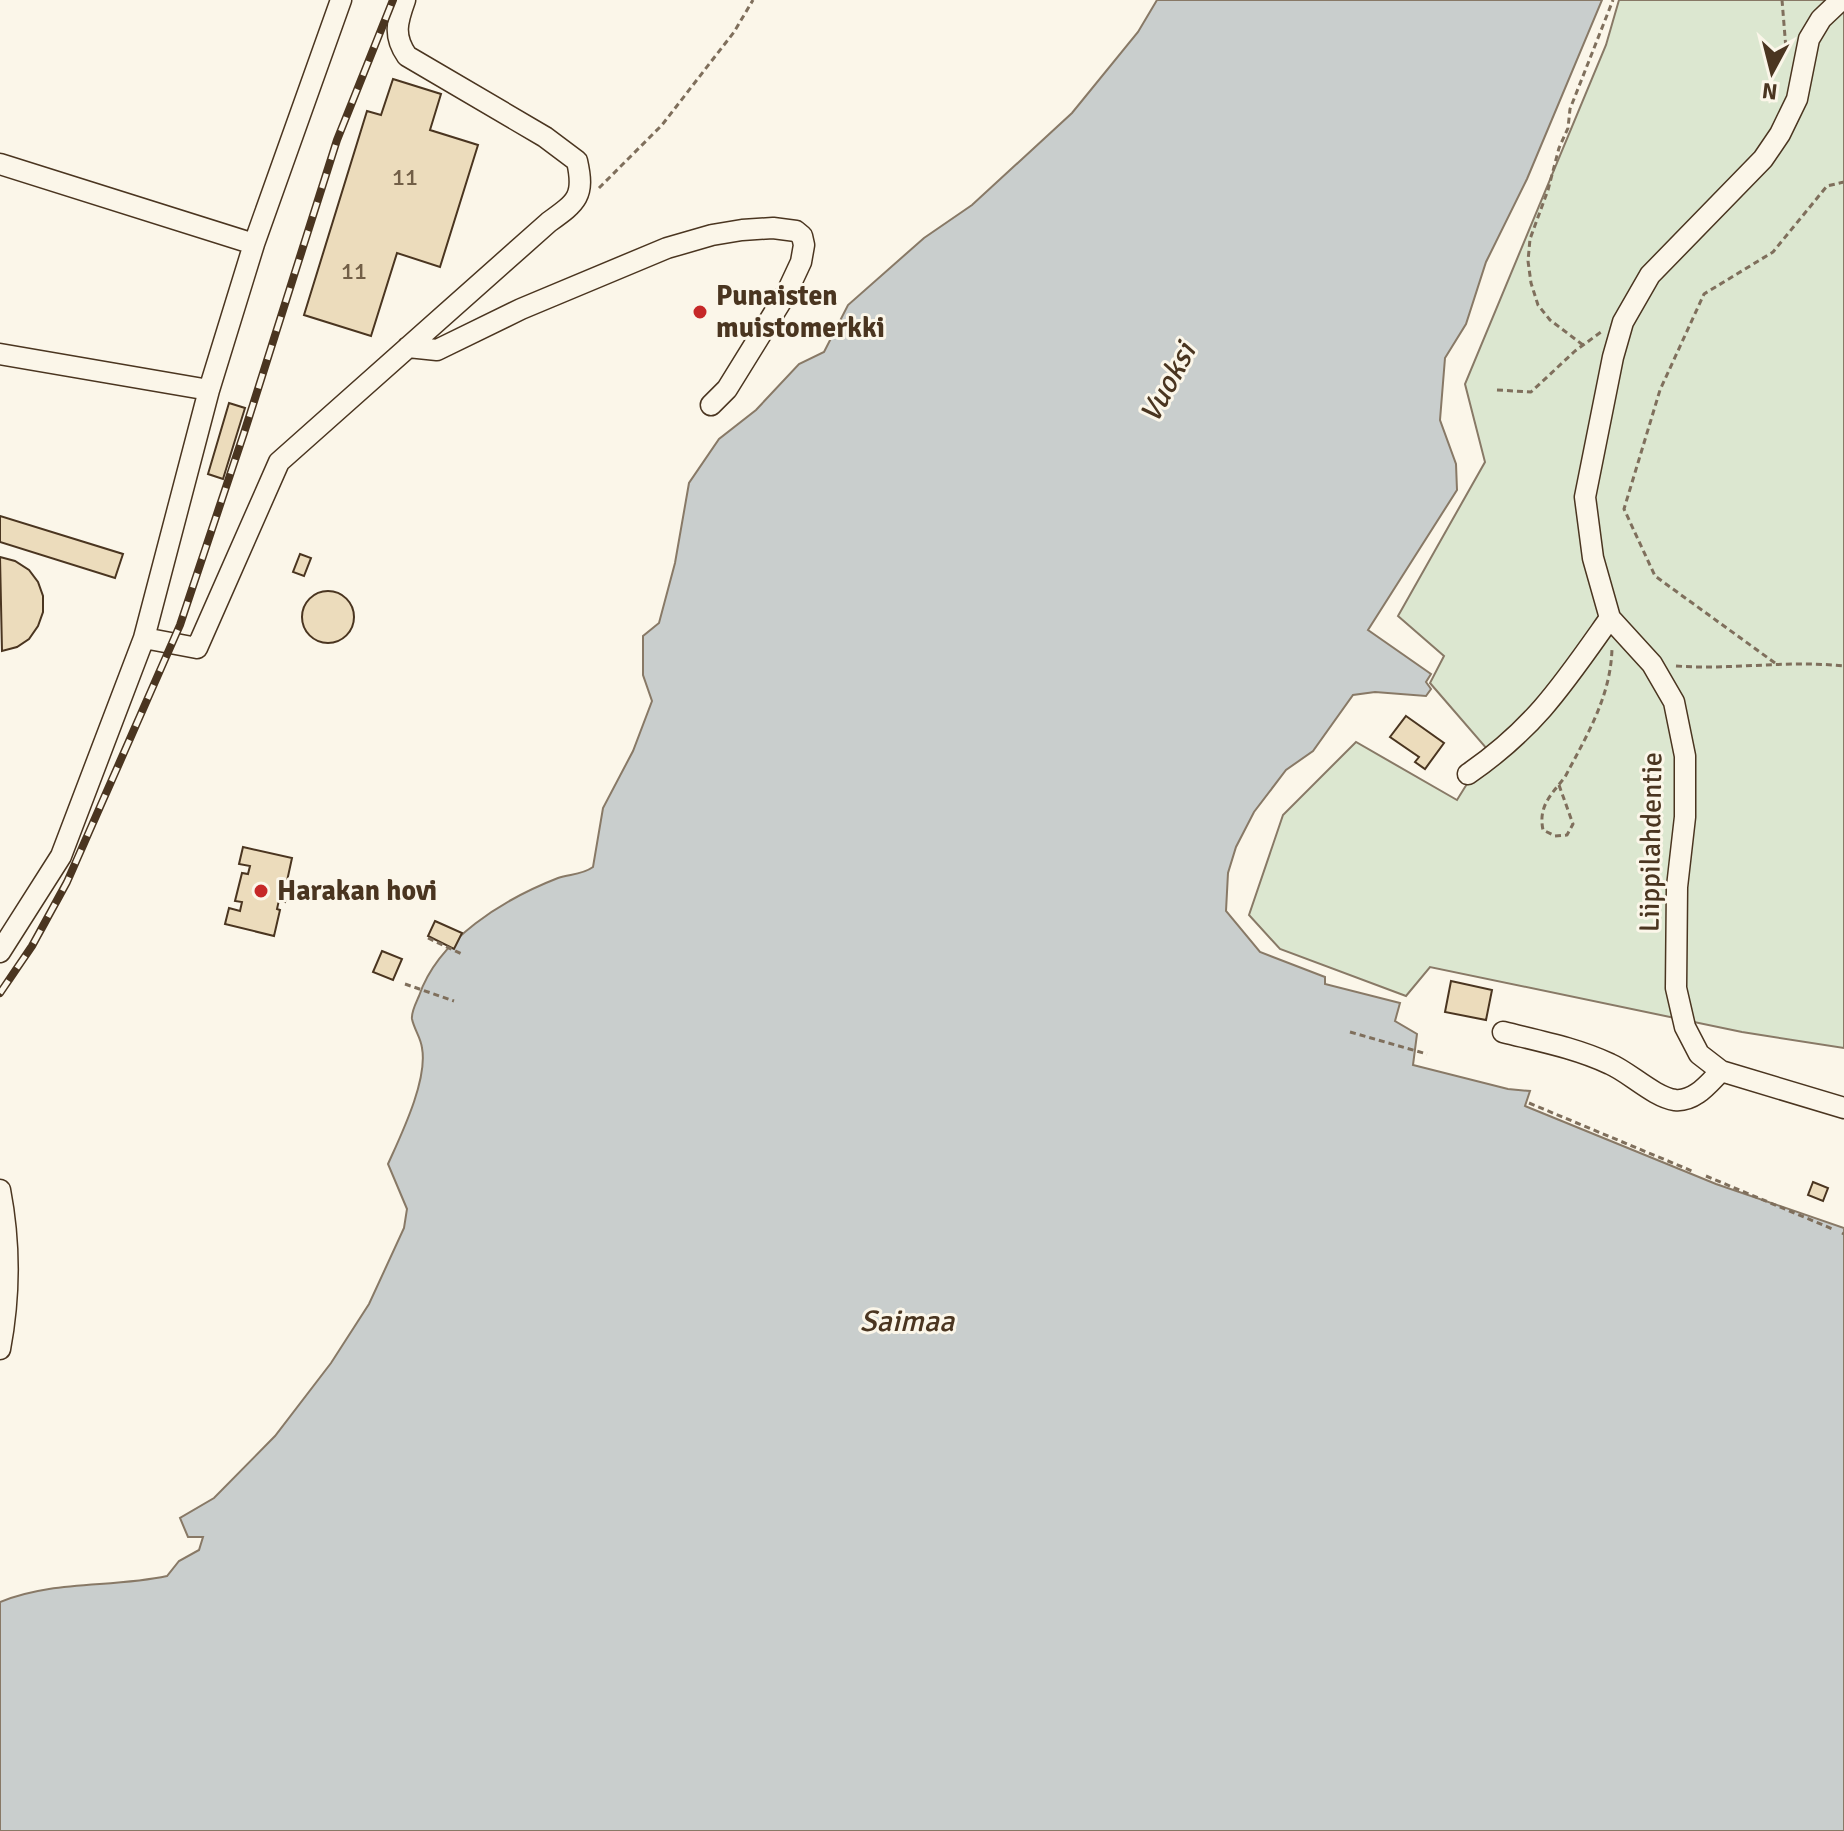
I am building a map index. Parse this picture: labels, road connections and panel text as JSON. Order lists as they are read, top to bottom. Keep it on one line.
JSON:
{"streets":{"street":["Liippilahdentie"]},"water":["Vuoksi","Saimaa"],"places":["Punaisten muistomerkki","Harakan hovi"],"house_numbers":["11","11"],"north":"bottom"}
